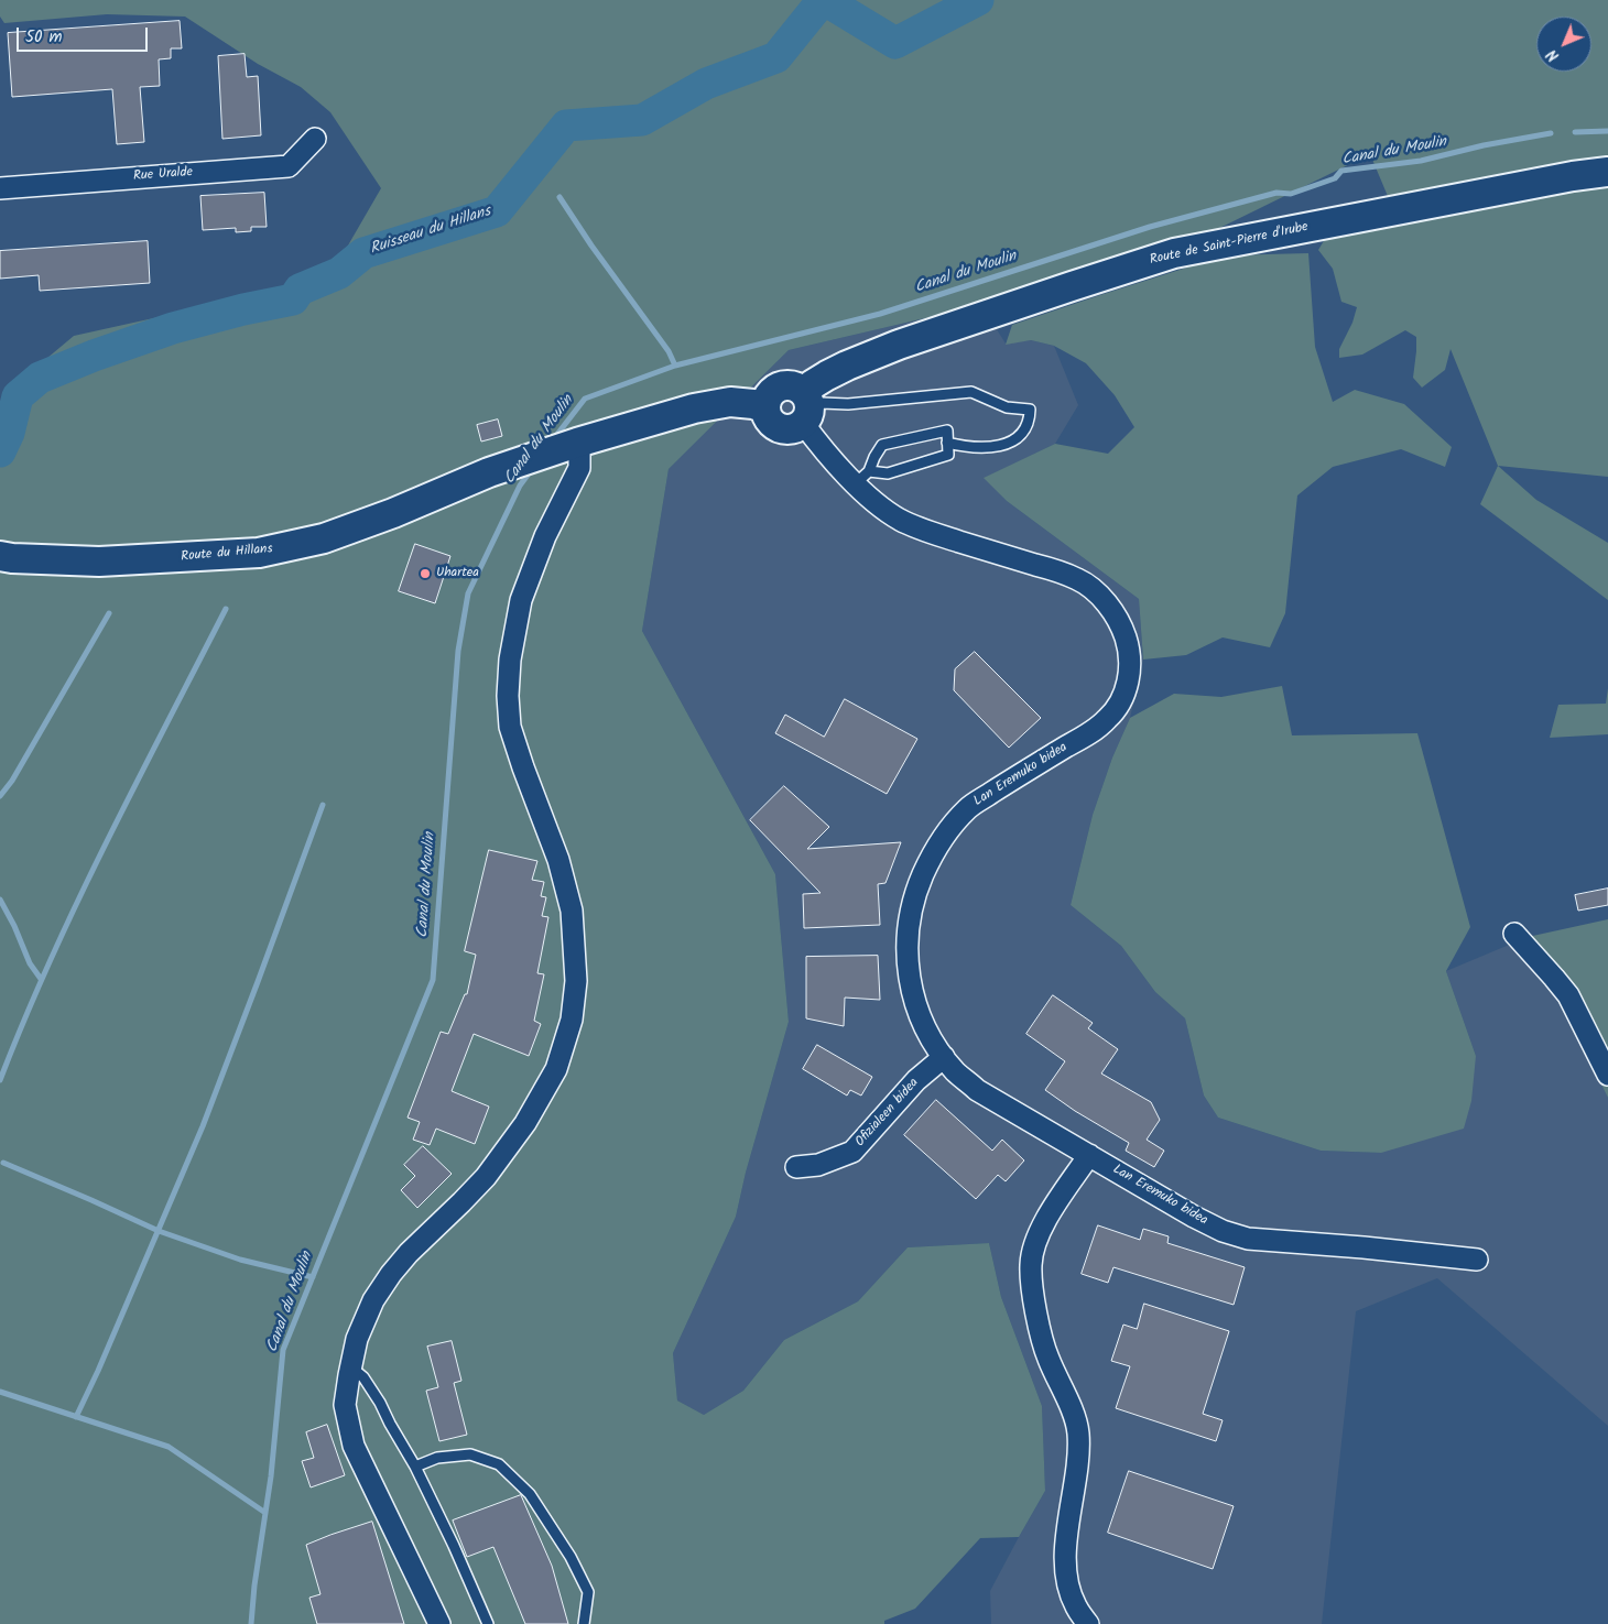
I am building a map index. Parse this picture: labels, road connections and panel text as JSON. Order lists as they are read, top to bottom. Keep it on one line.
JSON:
{"streets":{"street":["Rue Uralde","Route de Saint-Pierre d'Irube","Route du Hillans","Lan Eremuko bidea","Ofizialeen bidea"]},"crossings":[["Route de Saint-Pierre d'Irube","Lan Eremuko bidea"],["Lan Eremuko bidea","Ofizialeen bidea"]],"water":["Canal du Moulin","Ruisseau du Hillans"],"places":["Uhartea"],"scale_bar":"50 m","north":"bottom left"}
